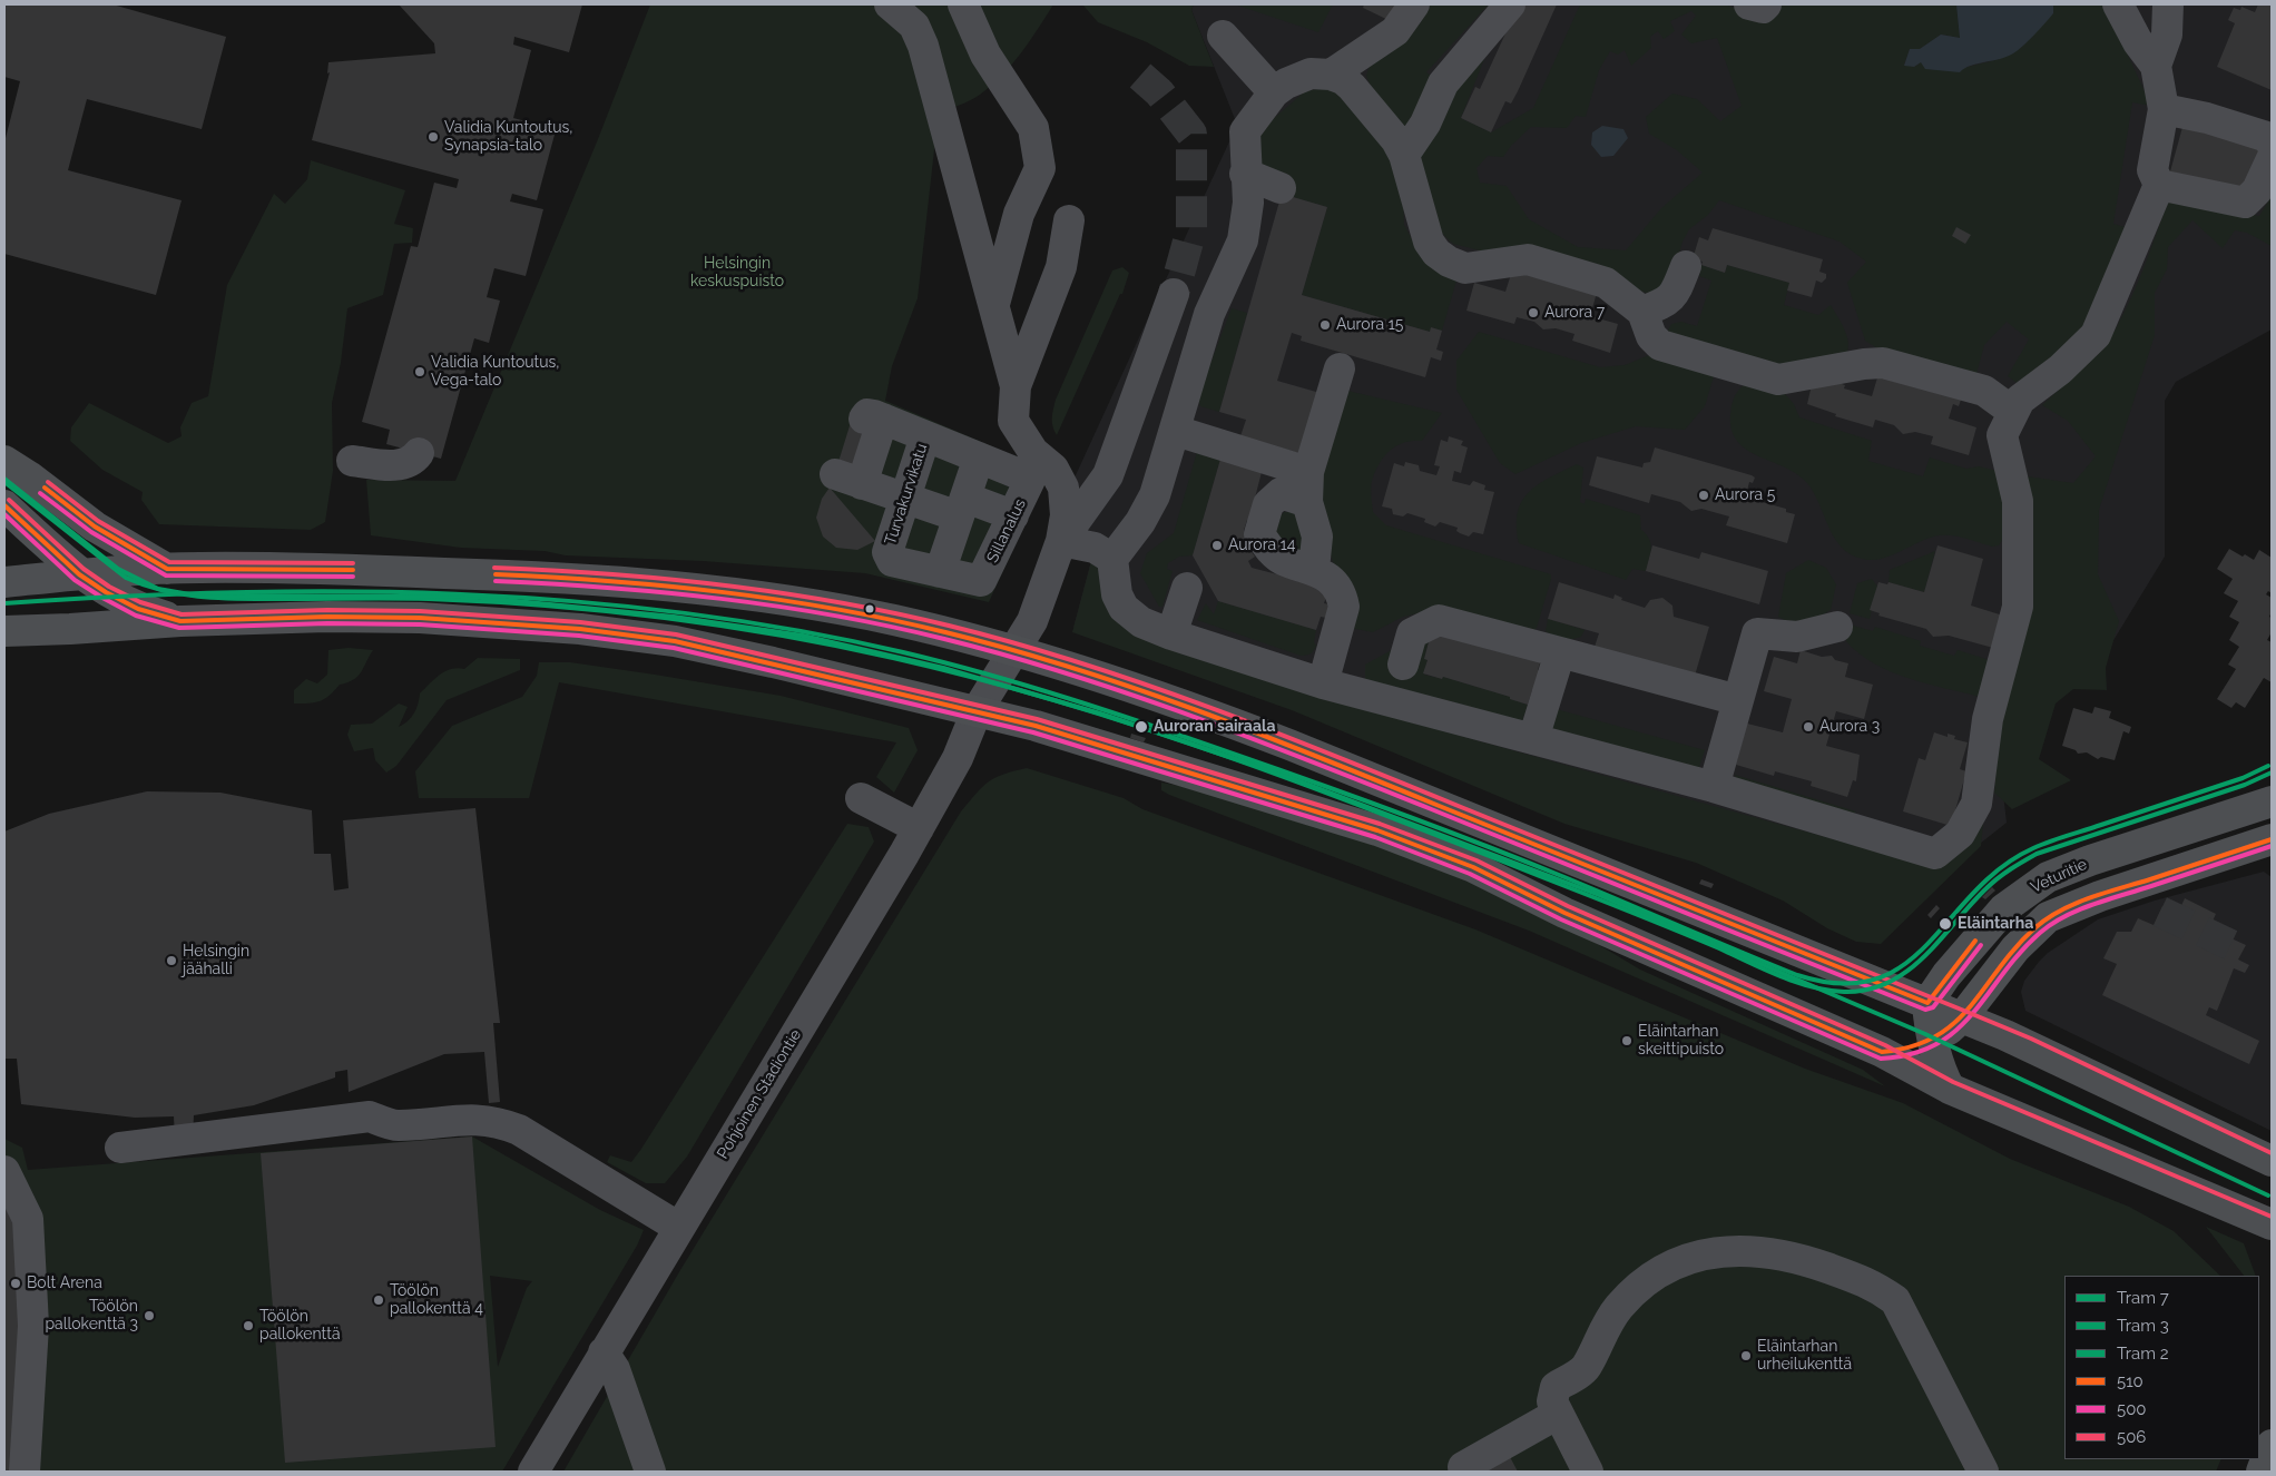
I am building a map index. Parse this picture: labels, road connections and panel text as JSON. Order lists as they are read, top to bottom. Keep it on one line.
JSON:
{"streets":{"main road":["Veturitie"],"street":["Turvakurvikatu","Sillanalus","Pohjoinen Stadiontie"]},"crossings":[["Turvakurvikatu","Sillanalus"]],"parks":["Helsingin keskuspuisto"],"places":["Validia Kuntoutus, Synapsia-talo","Aurora 7","Aurora 15","Validia Kuntoutus, Vega-talo","Aurora 5","Aurora 14","Auroran sairaala","Aurora 3","Eläintarha","Helsingin jäähalli","Eläintarhan skeittipuisto","Bolt Arena","Töölön pallokenttä 4","Töölön pallokenttä 3","Töölön pallokenttä","Eläintarhan urheilukenttä"],"lines":["tram line 3","tram line 7","transit line 506","transit line 510","transit line 500","tram line 2"],"legend":["Tram 7","Tram 3","Tram 2","510","500","506"]}
